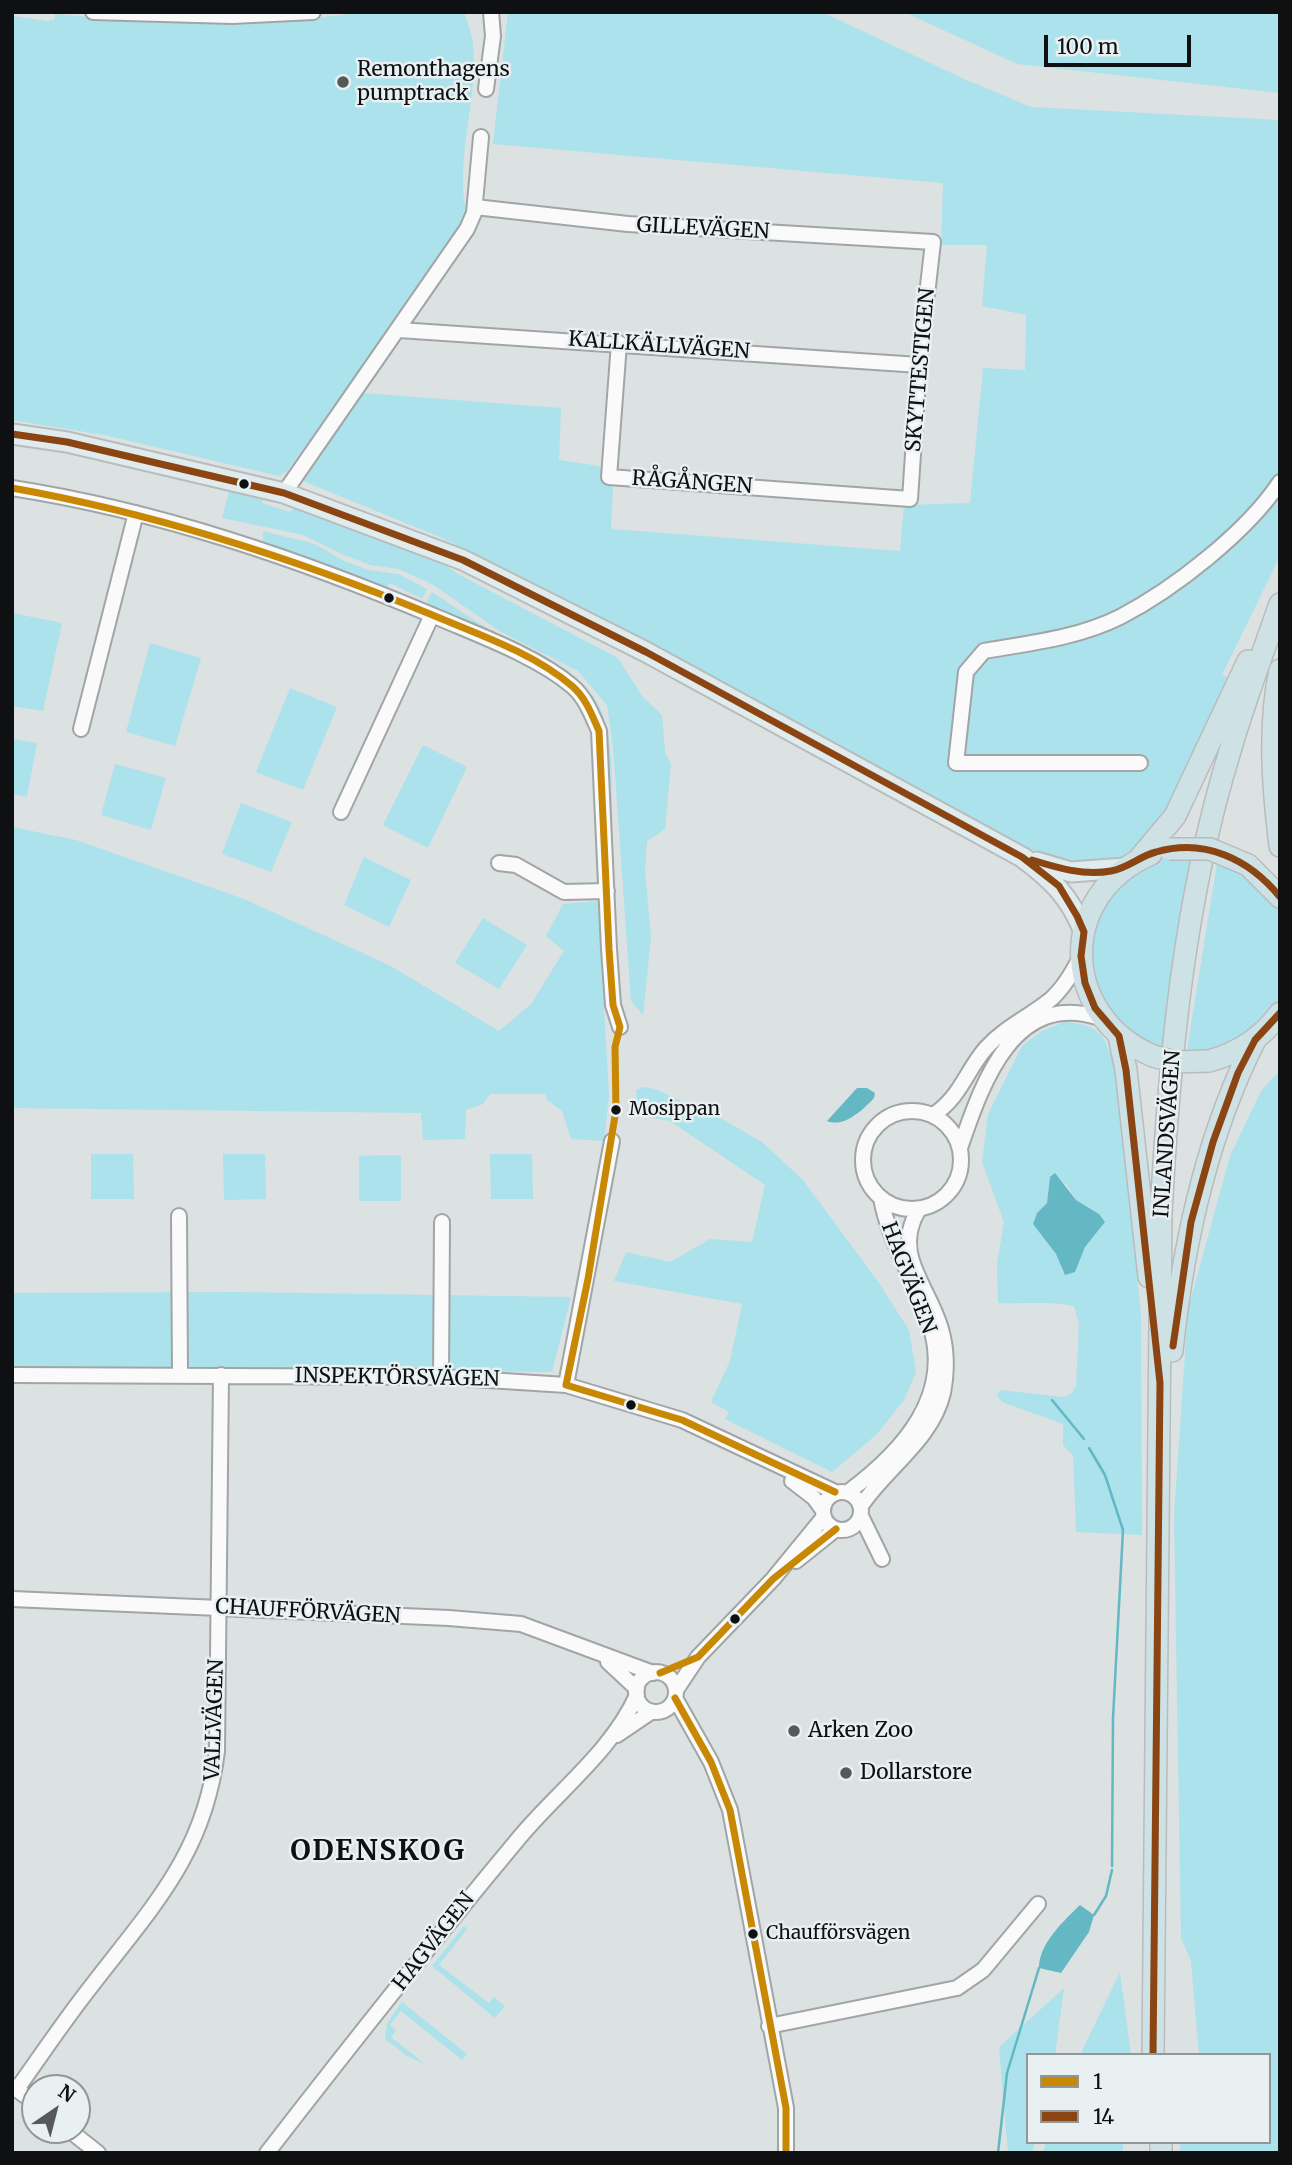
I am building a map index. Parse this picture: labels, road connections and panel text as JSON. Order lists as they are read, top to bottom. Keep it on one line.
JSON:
{"streets":{"highway":["INLANDSVÄGEN"],"street":["GILLEVÄGEN","KALLKÄLLVÄGEN","SKYTTESTIGEN","RÅGÅNGEN","HAGVÄGEN","INSPEKTÖRSVÄGEN","CHAUFFÖRVÄGEN","VALLVÄGEN"]},"crossings":[["GILLEVÄGEN","SKYTTESTIGEN"],["KALLKÄLLVÄGEN","SKYTTESTIGEN"],["KALLKÄLLVÄGEN","RÅGÅNGEN"],["SKYTTESTIGEN","RÅGÅNGEN"],["HAGVÄGEN","INSPEKTÖRSVÄGEN"],["HAGVÄGEN","CHAUFFÖRVÄGEN"],["INSPEKTÖRSVÄGEN","VALLVÄGEN"],["CHAUFFÖRVÄGEN","VALLVÄGEN"]],"districts":["ODENSKOG"],"places":["Remonthagens pumptrack","Mosippan","Arken Zoo","Dollarstore","Chaufförsvägen"],"lines":["transit line 14","transit line 1"],"legend":["1","14"],"scale_bar":"100 m","north":"top right"}
